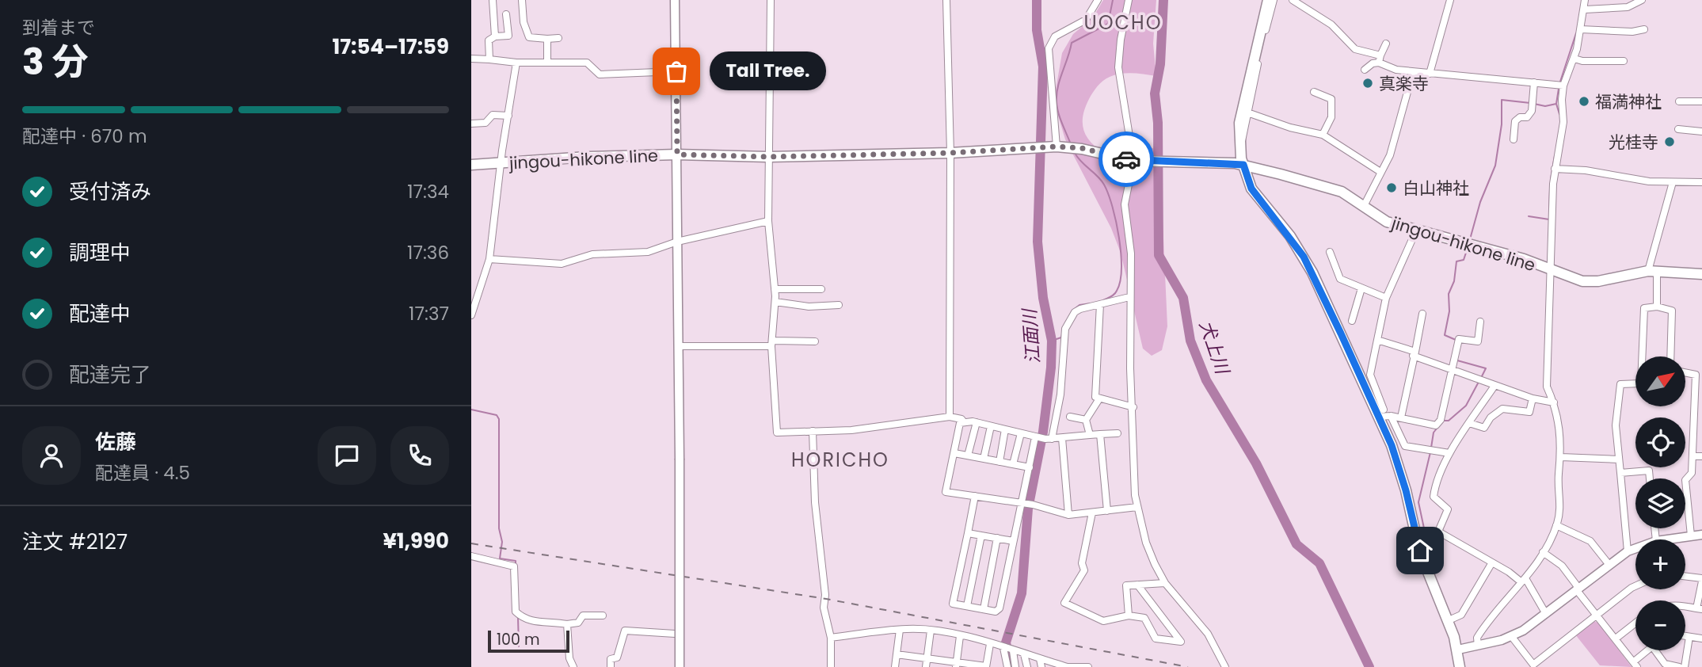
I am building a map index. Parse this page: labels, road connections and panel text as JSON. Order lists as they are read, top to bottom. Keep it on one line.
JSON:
{"streets":{"main road":["jingou-hikone line"]},"districts":["UOCHO","HORICHO"],"water":["江面川","犬上川"],"places":["Tall Tree.","真楽寺","福満神社","光桂寺","白山神社"],"scale_bar":"100 m","north":"top right","page":{"heading":["3 分","到着まで","17:54–17:59"],"panel":["佐藤","配達員 · 4.5","注文 #2127","¥1,990"],"bubble":"Tall Tree.","bar":"配達中 · 670 m","list":[["受付済み","17:34"],["調理中","17:36"],["配達中","17:37"],"配達完了"],"map_buttons":["+","−"],"scale":"100 m"}}
